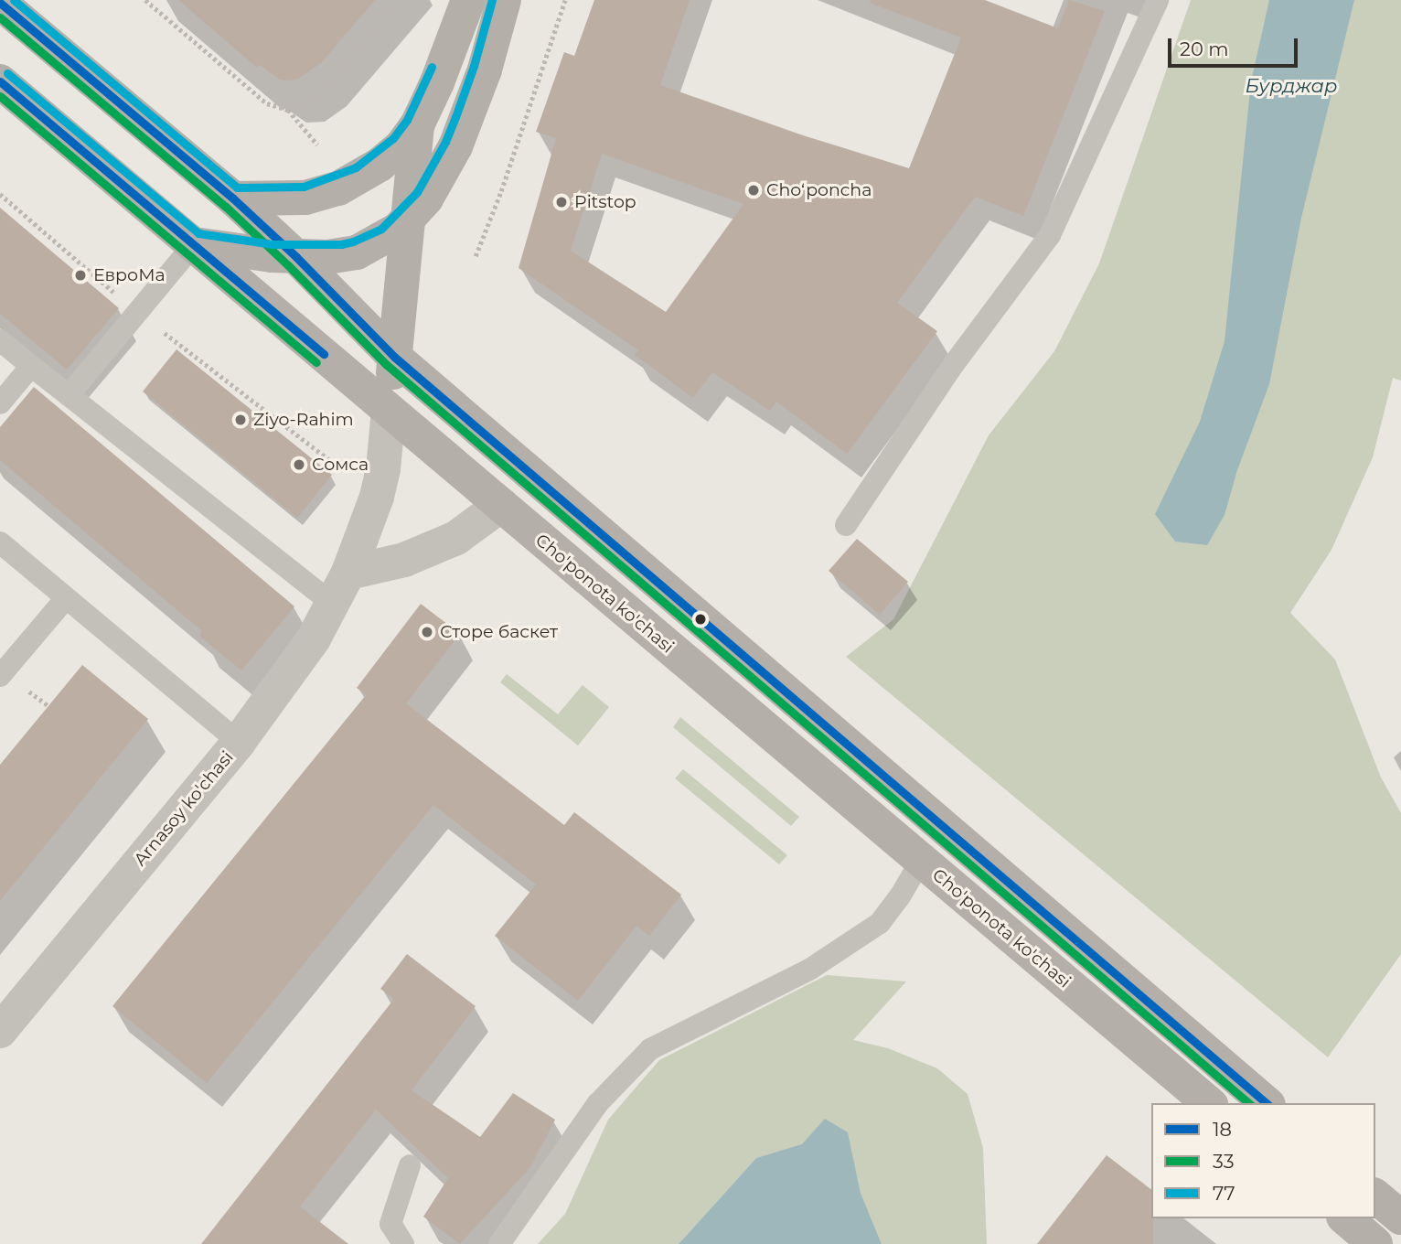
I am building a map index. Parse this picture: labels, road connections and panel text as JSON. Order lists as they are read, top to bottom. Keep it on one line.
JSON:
{"streets":{"main road":["Cho'ponota ko'chasi","Arnasoy ko'chasi"]},"crossings":[["Cho'ponota ko'chasi","Arnasoy ko'chasi"]],"water":["Бурджар"],"places":["Choʻponcha","Pitstop","ЕвроМа","Ziyo-Rahim","Сомса","Сторе баскет"],"lines":["transit line 77","transit line 18","transit line 33"],"legend":["18","33","77"],"scale_bar":"20 m"}
